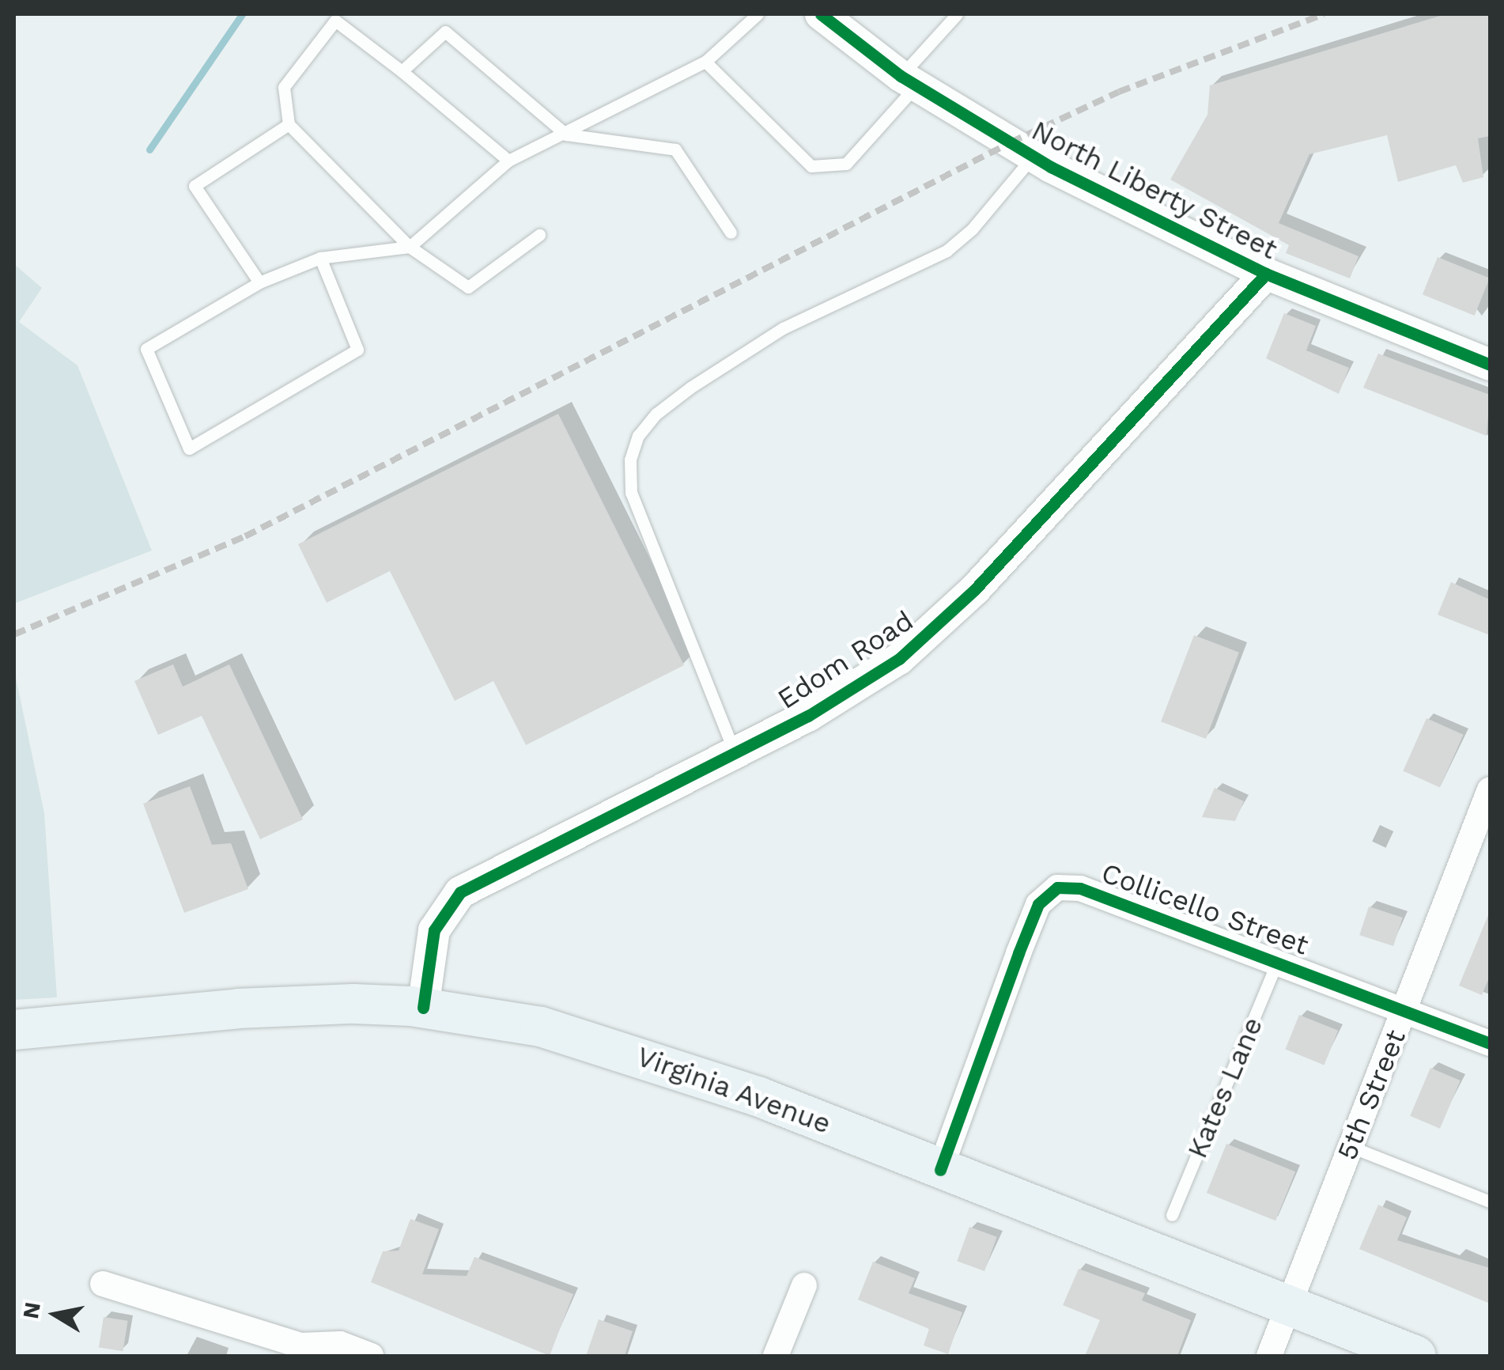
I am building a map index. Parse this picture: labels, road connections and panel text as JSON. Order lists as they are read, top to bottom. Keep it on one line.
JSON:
{"streets":{"main road":["Virginia Avenue"],"street":["North Liberty Street","Edom Road","Collicello Street","5th Street"],"lane":["Kates Lane"]},"crossings":[["North Liberty Street","Edom Road"],["Edom Road","Virginia Avenue"],["Collicello Street","Kates Lane"],["Collicello Street","Virginia Avenue"],["Collicello Street","5th Street"],["Virginia Avenue","5th Street"]],"north":"left"}
